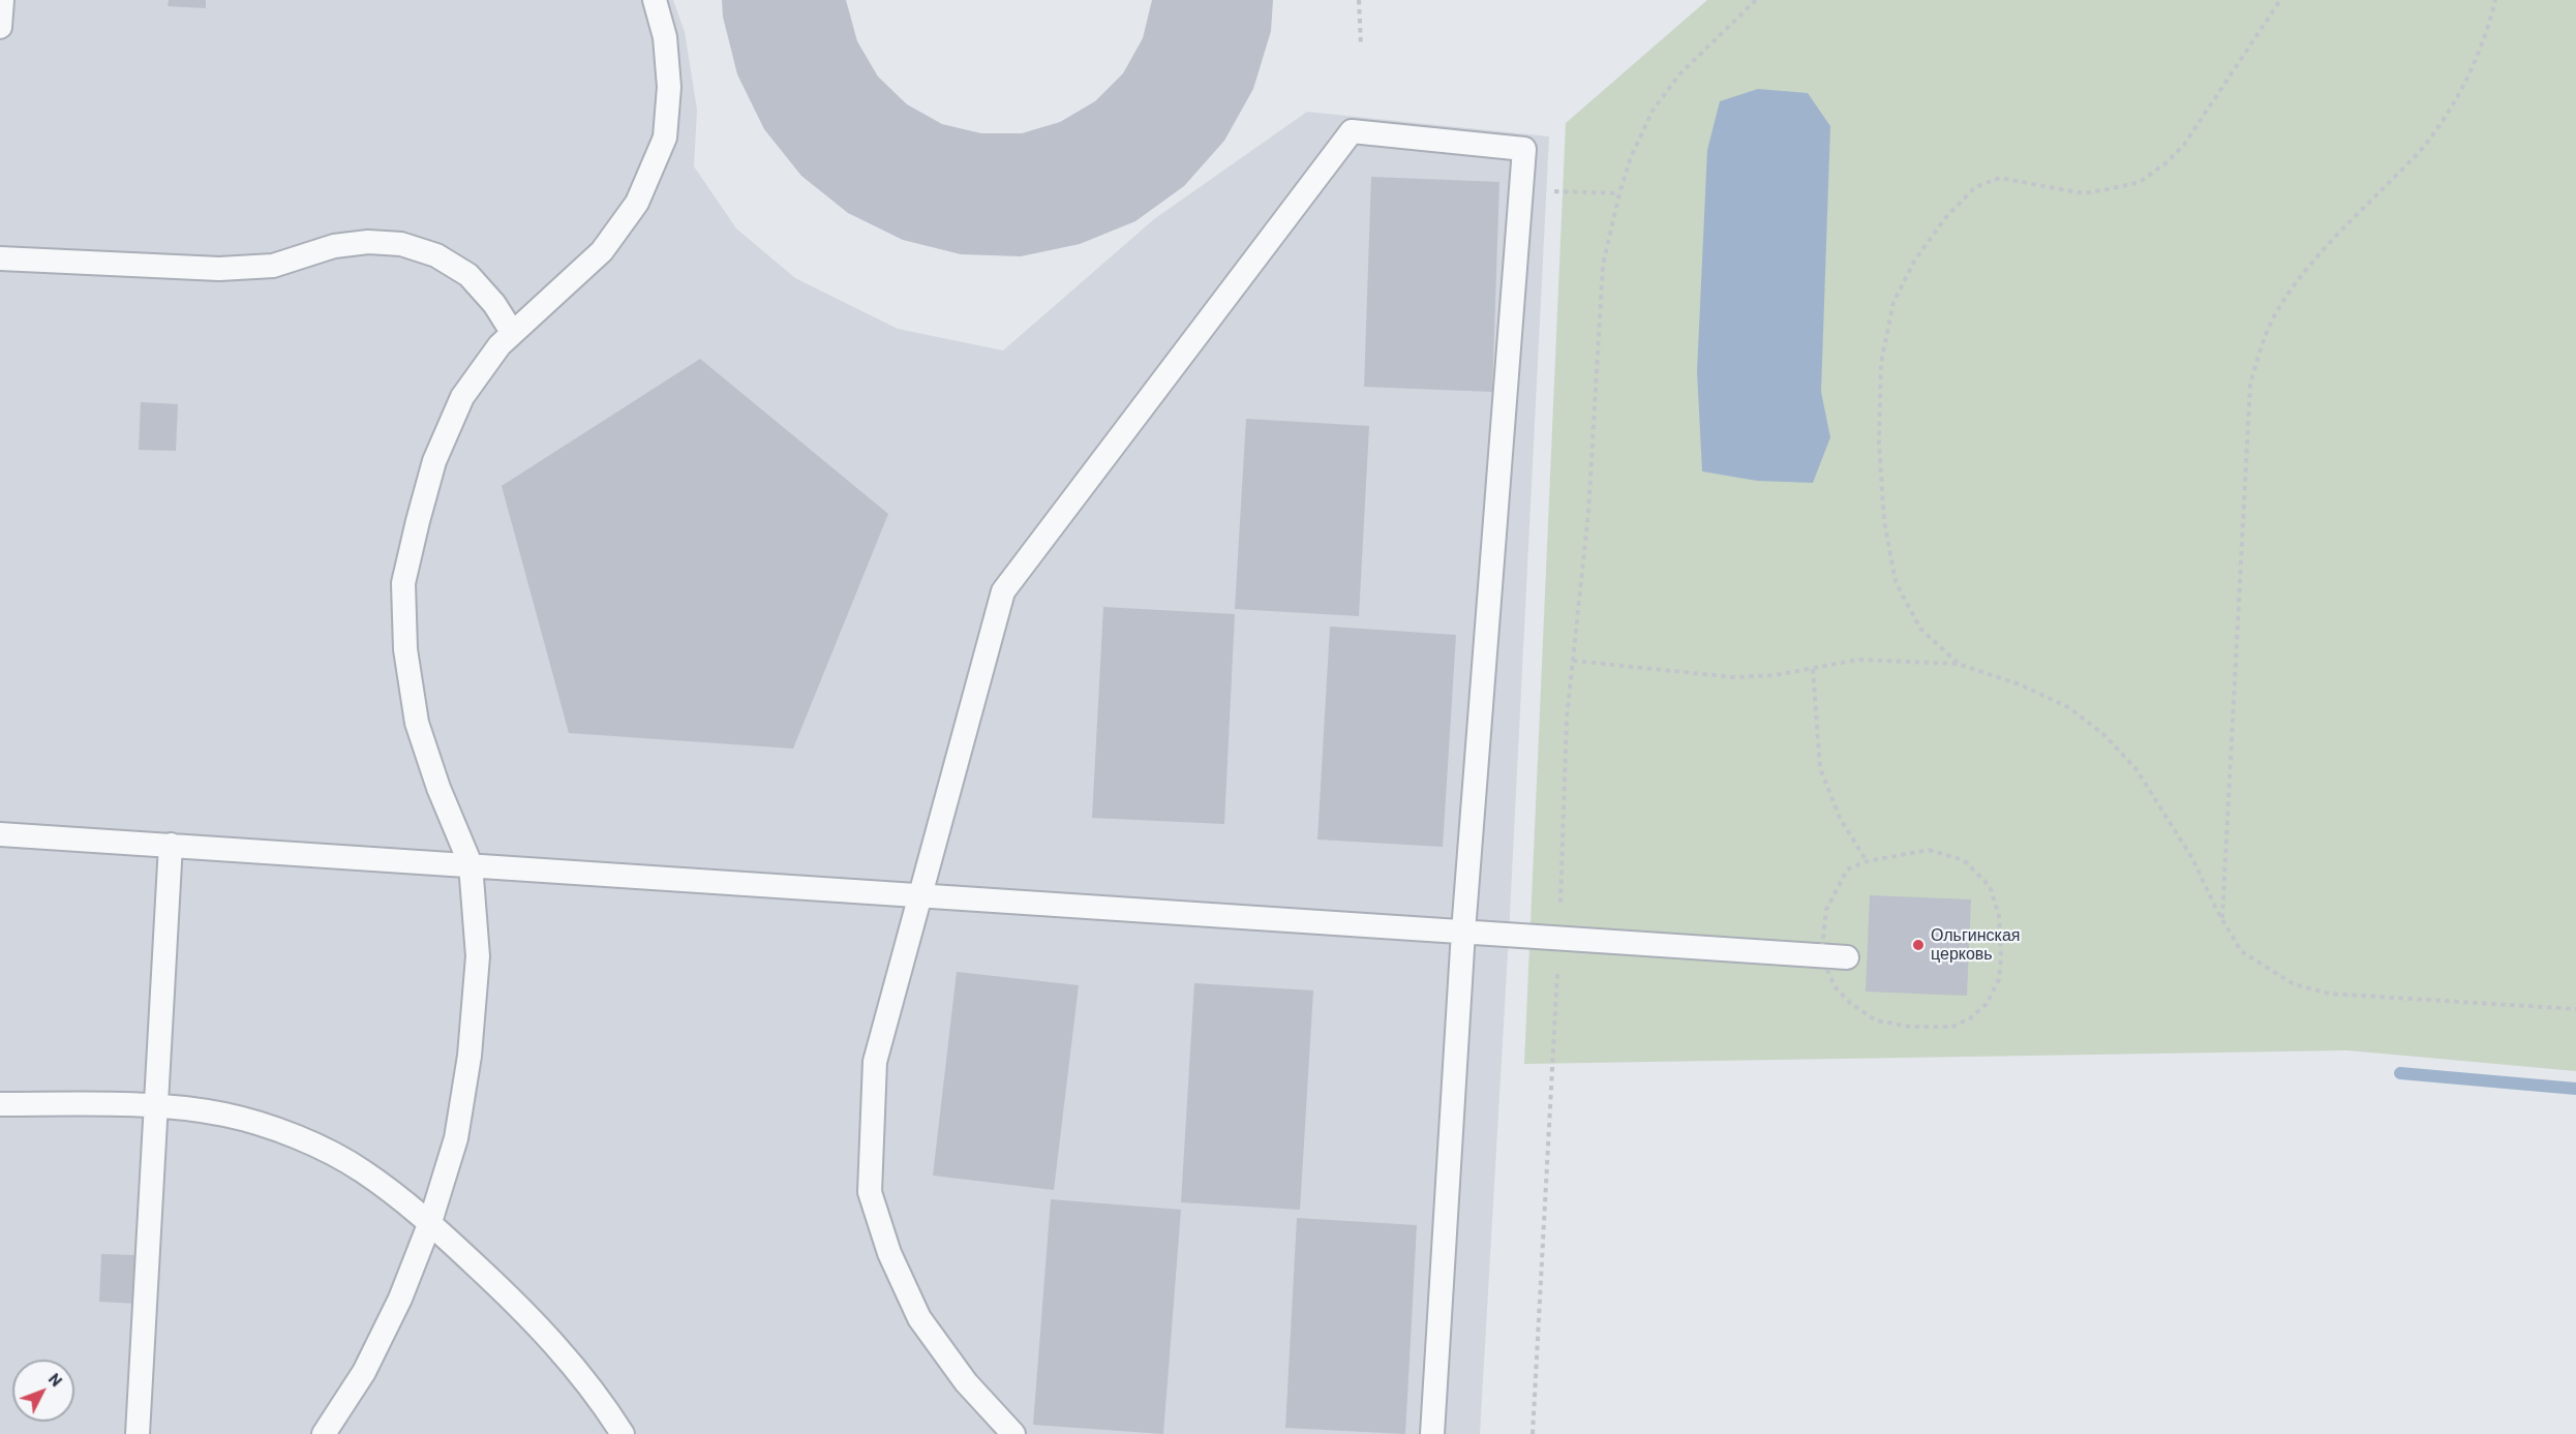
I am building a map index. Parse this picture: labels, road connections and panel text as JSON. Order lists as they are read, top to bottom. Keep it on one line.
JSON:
{"places":["Ольгинская церковь"],"north":"top right"}
